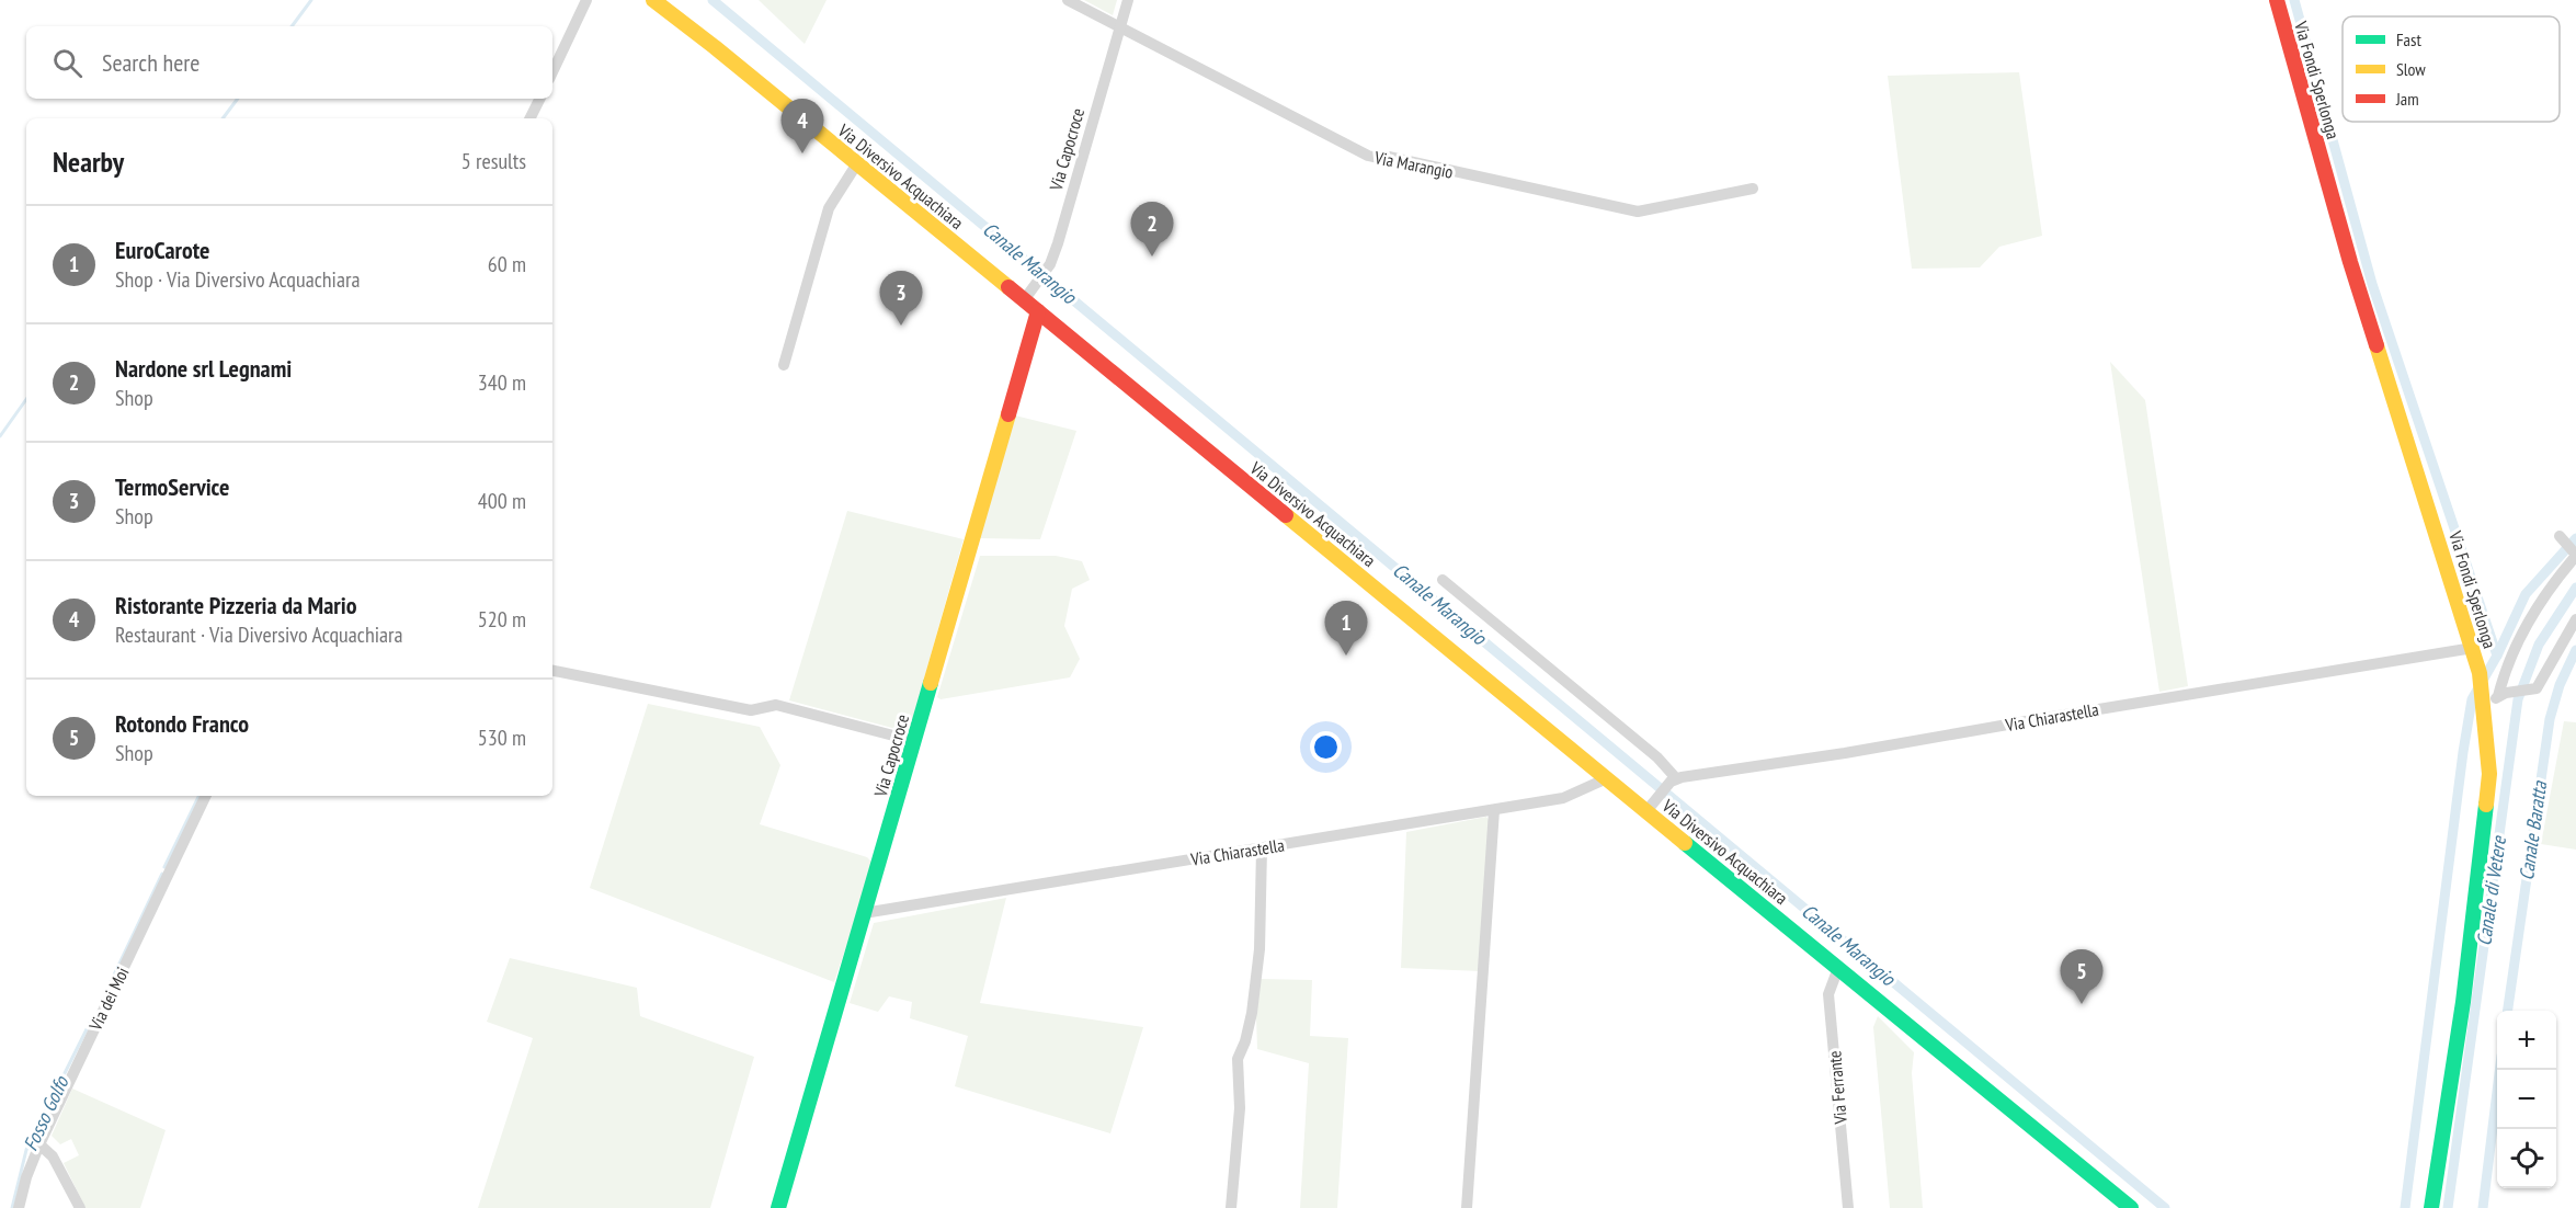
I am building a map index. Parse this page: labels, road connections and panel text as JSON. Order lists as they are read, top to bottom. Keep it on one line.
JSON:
{"streets":{"street":["Via Fondi Sperlonga","Via Capocroce","Via Marangio","Via Diversivo Acquachiara","Via Chiarastella","Via dei Moi","Via Ferrante"]},"crossings":[["Via Fondi Sperlonga","Via Chiarastella"],["Via Capocroce","Via Marangio"],["Via Capocroce","Via Diversivo Acquachiara"],["Via Capocroce","Via Chiarastella"],["Via Diversivo Acquachiara","Via Chiarastella"],["Via Diversivo Acquachiara","Via Ferrante"]],"water":["Canale Marangio","Canale Baratta","Canale di Vetere","Fosso Golfo"],"legend":["Fast","Slow","Jam"],"page":{"search":"Search here","pins":["4","2","3","1","5"],"heading":["Nearby","5 results"],"list":[{"mark":"1","name":"EuroCarote","note":"Shop · Via Diversivo Acquachiara","value":"60 m"},{"mark":"2","name":"Nardone srl Legnami","note":"Shop","value":"340 m"},{"mark":"3","name":"TermoService","note":"Shop","value":"400 m"},{"mark":"4","name":"Ristorante Pizzeria da Mario","note":"Restaurant · Via Diversivo Acquachiara","value":"520 m"},{"mark":"5","name":"Rotondo Franco","note":"Shop","value":"530 m"}],"map_buttons":["+","−"]}}
